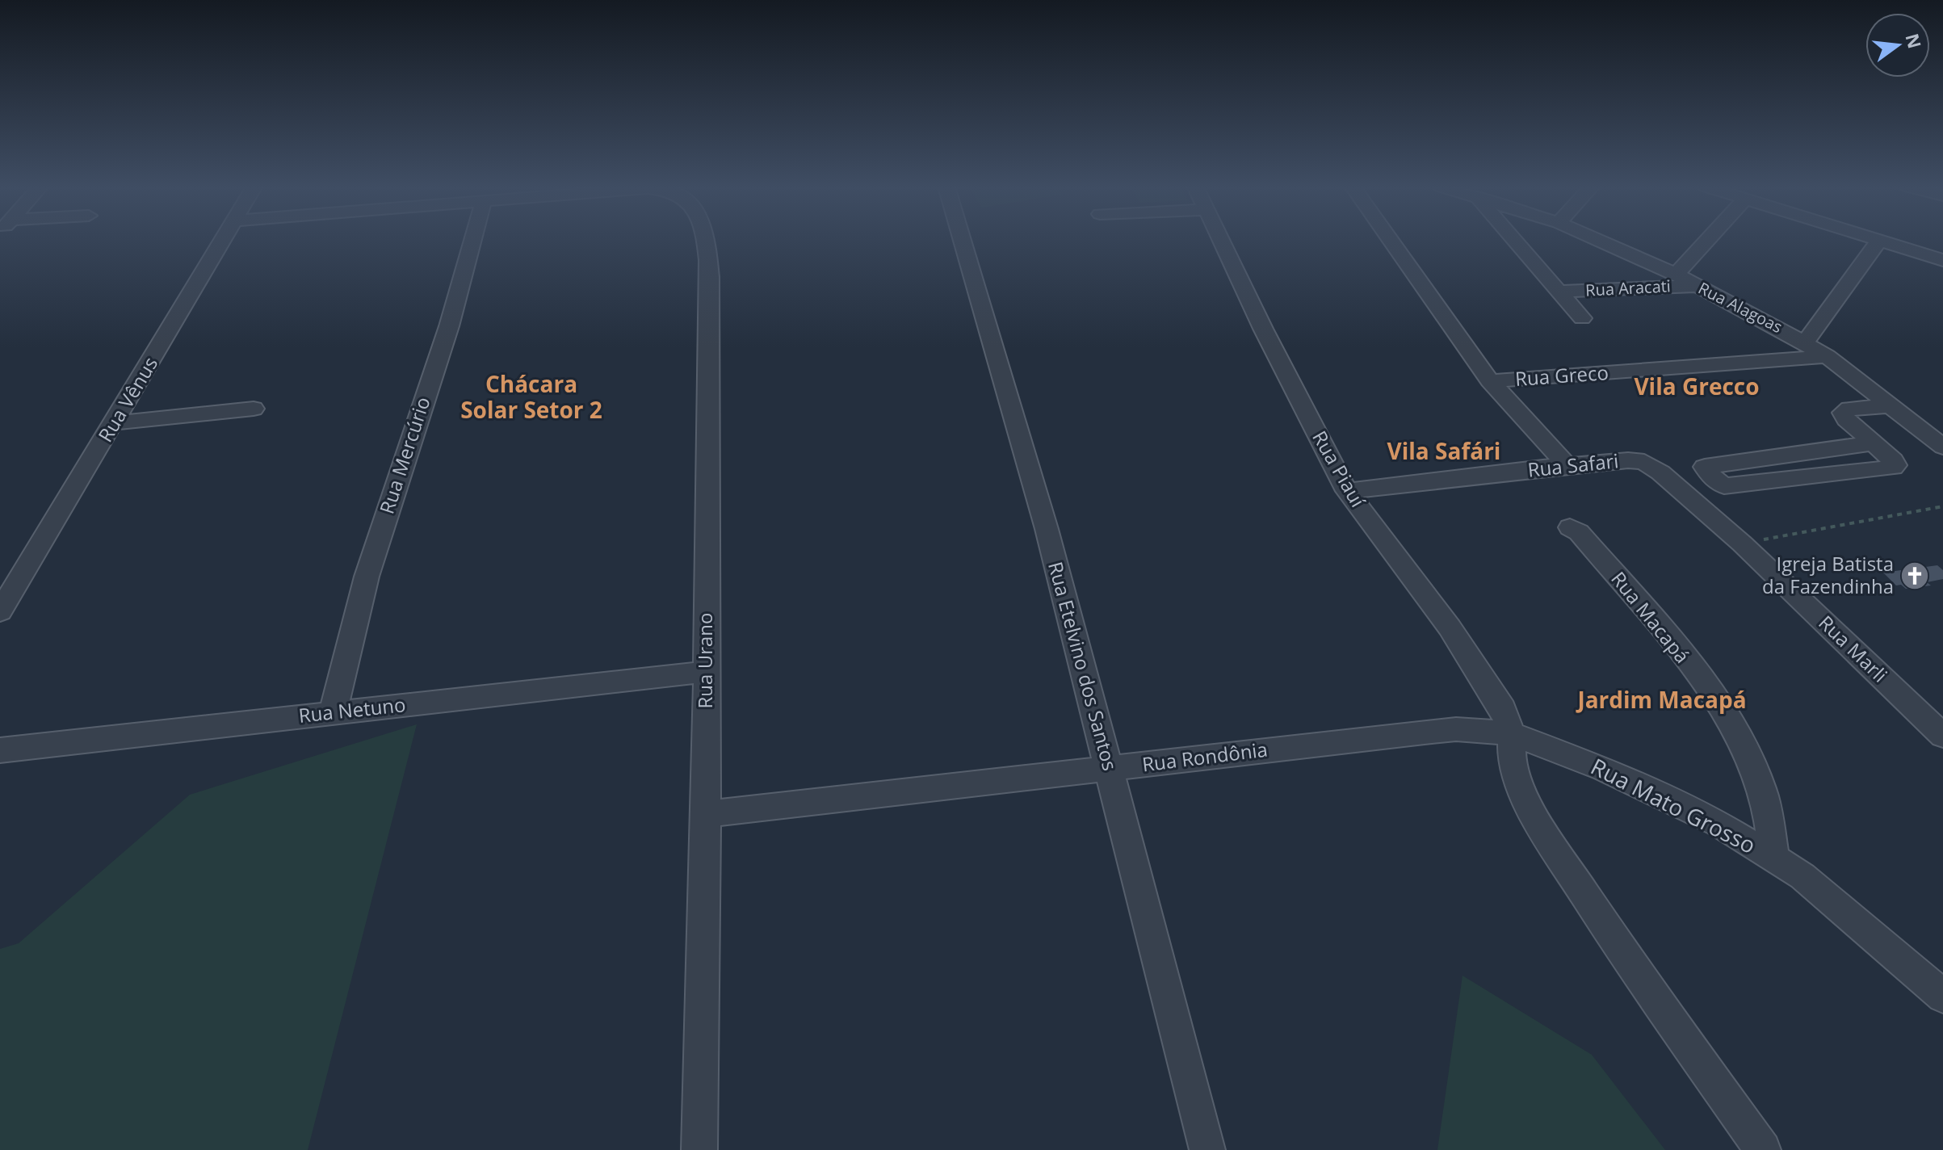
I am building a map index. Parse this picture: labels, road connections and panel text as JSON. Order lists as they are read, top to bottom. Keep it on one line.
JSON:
{"streets":{"street":["Rua Aracati","Rua Alagoas","Rua Greco","Rua Vênus","Rua Mercúrio","Rua Safari","Rua Piauí","Rua Macapá","Rua Marli","Rua Urano","Rua Etelvino dos Santos","Rua Netuno","Rua Rondônia","Rua Mato Grosso"]},"crossings":[["Rua Aracati","Rua Alagoas"],["Rua Alagoas","Rua Greco"],["Rua Mercúrio","Rua Netuno"],["Rua Safari","Rua Piauí"],["Rua Safari","Rua Marli"],["Rua Piauí","Rua Rondônia"],["Rua Piauí","Rua Mato Grosso"],["Rua Macapá","Rua Mato Grosso"],["Rua Urano","Rua Netuno"],["Rua Urano","Rua Rondônia"],["Rua Etelvino dos Santos","Rua Rondônia"],["Rua Rondônia","Rua Mato Grosso"]],"districts":["Chácara Solar Setor 2","Vila Grecco","Vila Safári","Jardim Macapá"],"places":{"church":["Igreja Batista da Fazendinha"]},"north":"right"}
